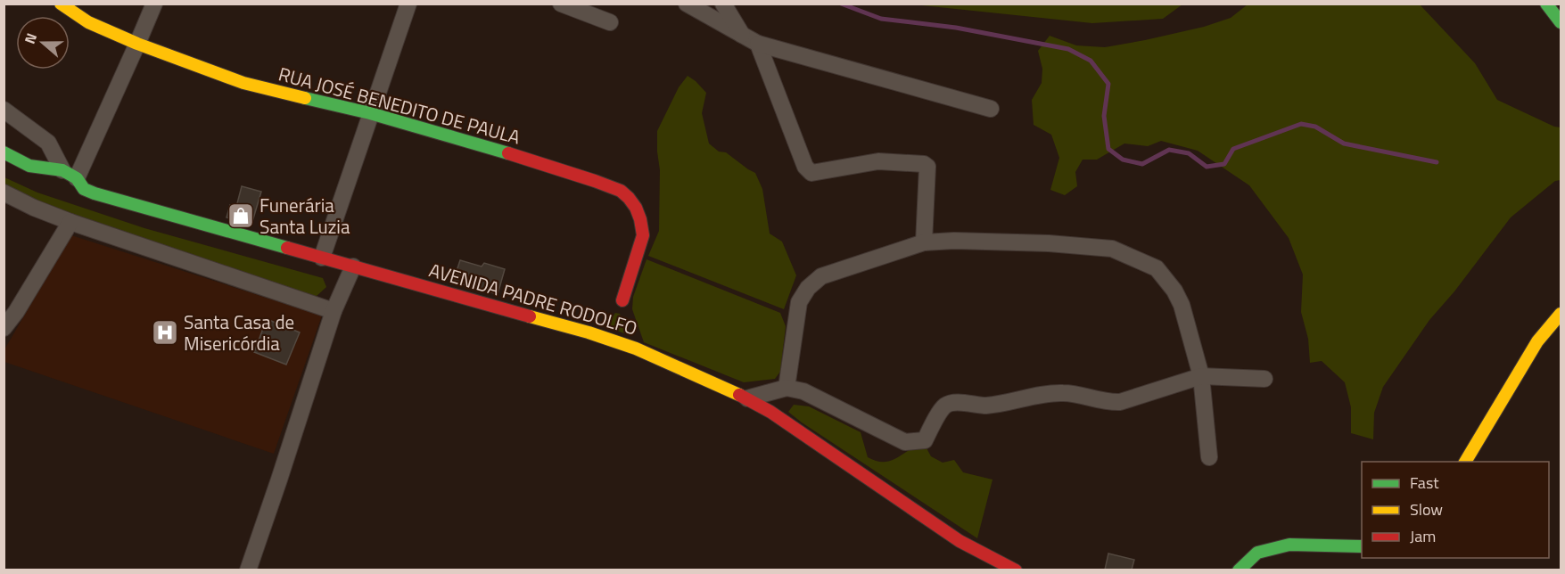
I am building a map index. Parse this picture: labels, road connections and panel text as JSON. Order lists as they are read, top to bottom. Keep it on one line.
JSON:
{"streets":{"street":["RUA JOSÉ BENEDITO DE PAULA","AVENIDA PADRE RODOLFO"]},"places":{"shop":["Funerária Santa Luzia"],"hospital":["Santa Casa de Misericórdia"]},"legend":["Fast","Slow","Jam"],"north":"left"}
